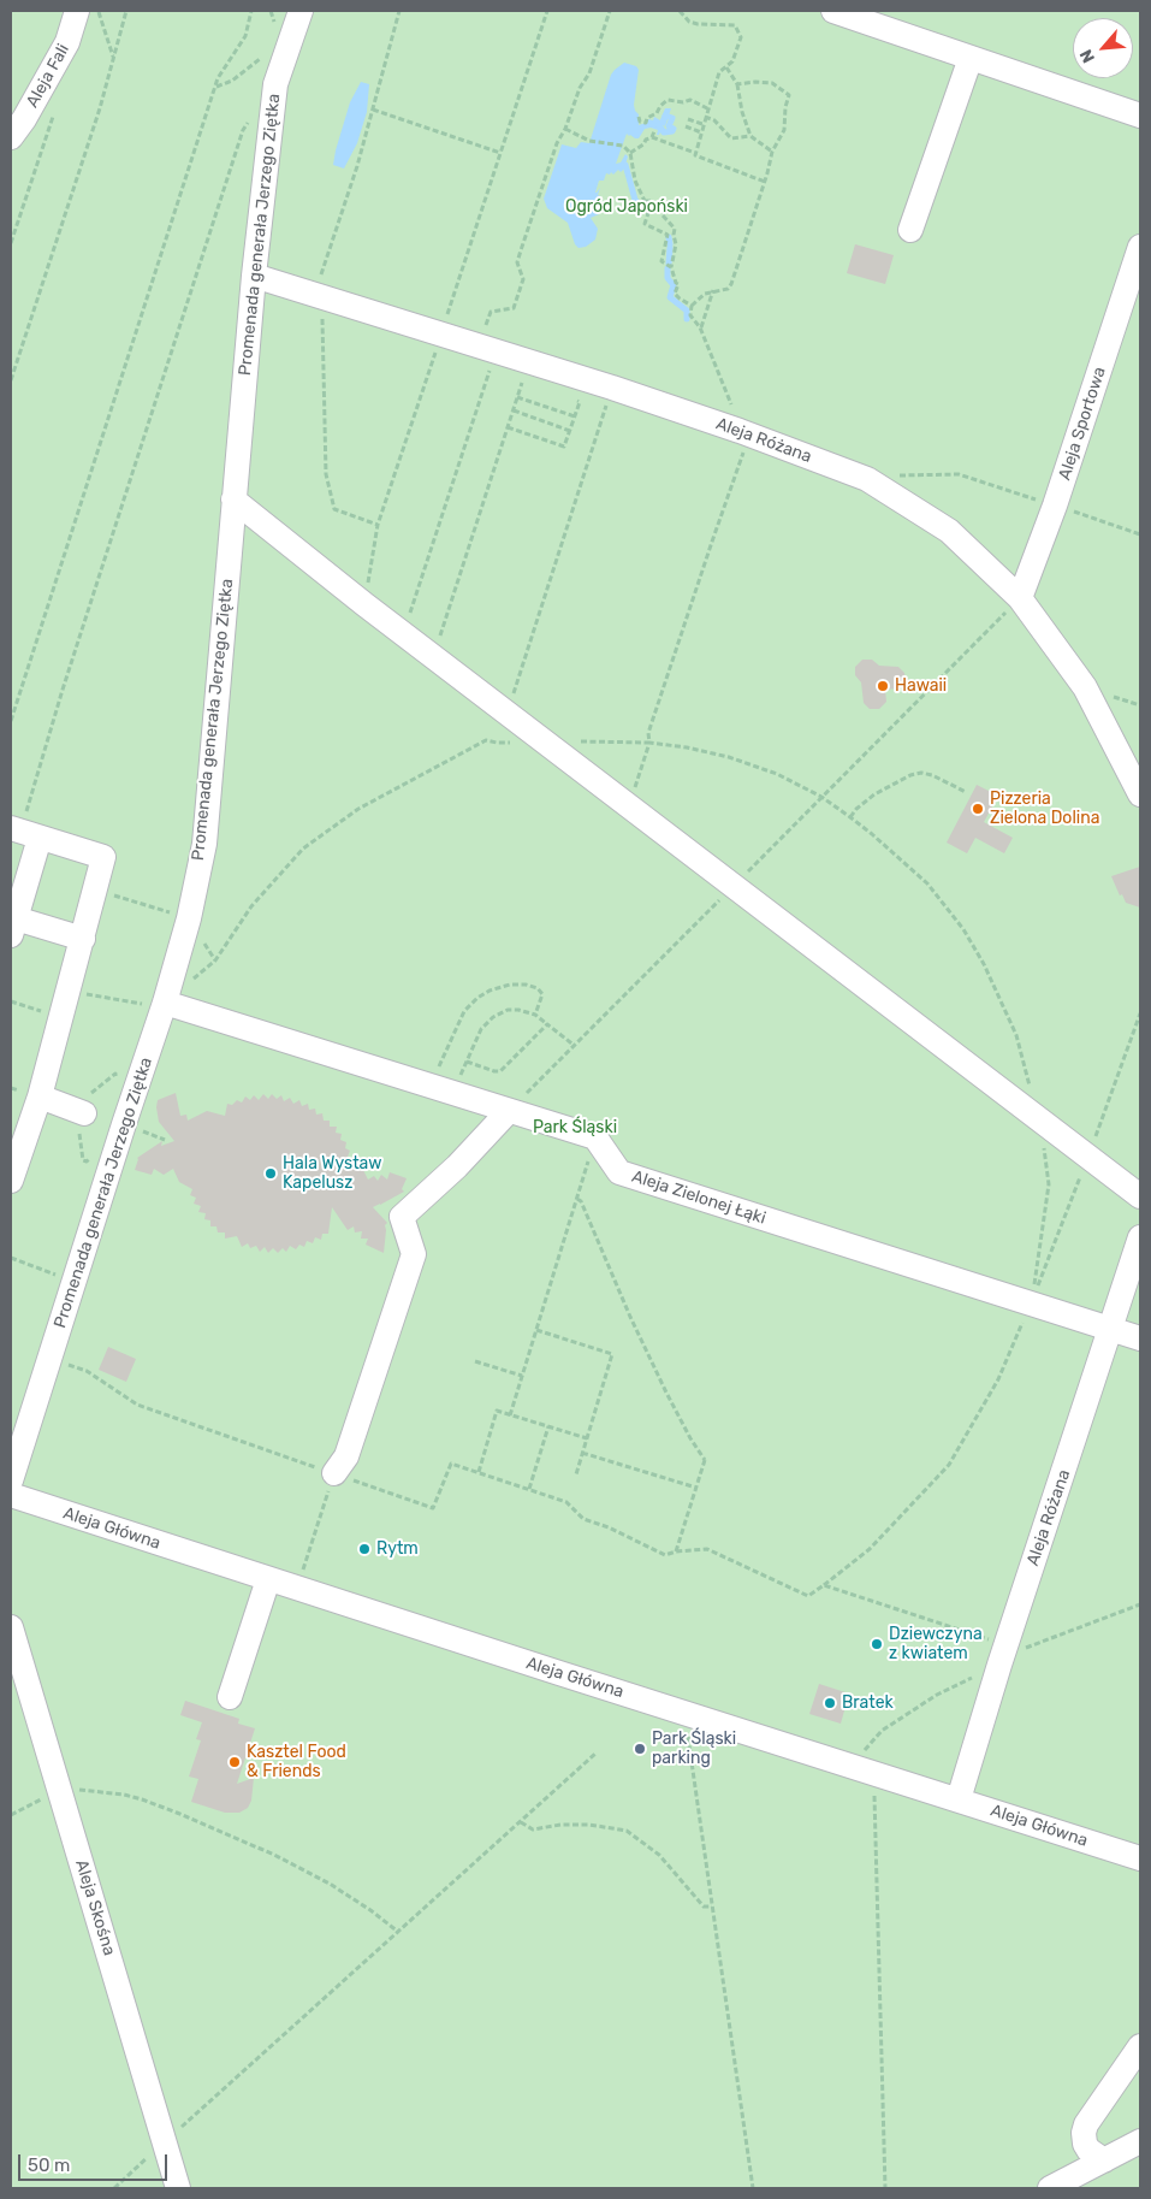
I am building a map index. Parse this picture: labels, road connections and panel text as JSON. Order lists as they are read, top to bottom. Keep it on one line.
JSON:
{"streets":{"street":["Aleja Fali","Promenada generała Jerzego Ziętka","Aleja Sportowa","Aleja Różana","Aleja Zielonej Łąki","Aleja Główna","Aleja Skośna"]},"crossings":[["Promenada generała Jerzego Ziętka","Aleja Różana"],["Aleja Sportowa","Aleja Różana"],["Aleja Różana","Aleja Zielonej Łąki"],["Aleja Różana","Aleja Główna"]],"parks":["Ogród Japoński","Park Śląski"],"places":["Hawaii","Pizzeria Zielona Dolina","Hala Wystaw Kapelusz","Rytm","Dziewczyna z kwiatem","Bratek","Park Śląski parking","Kasztel Food & Friends"],"scale_bar":"50 m","north":"bottom left"}
